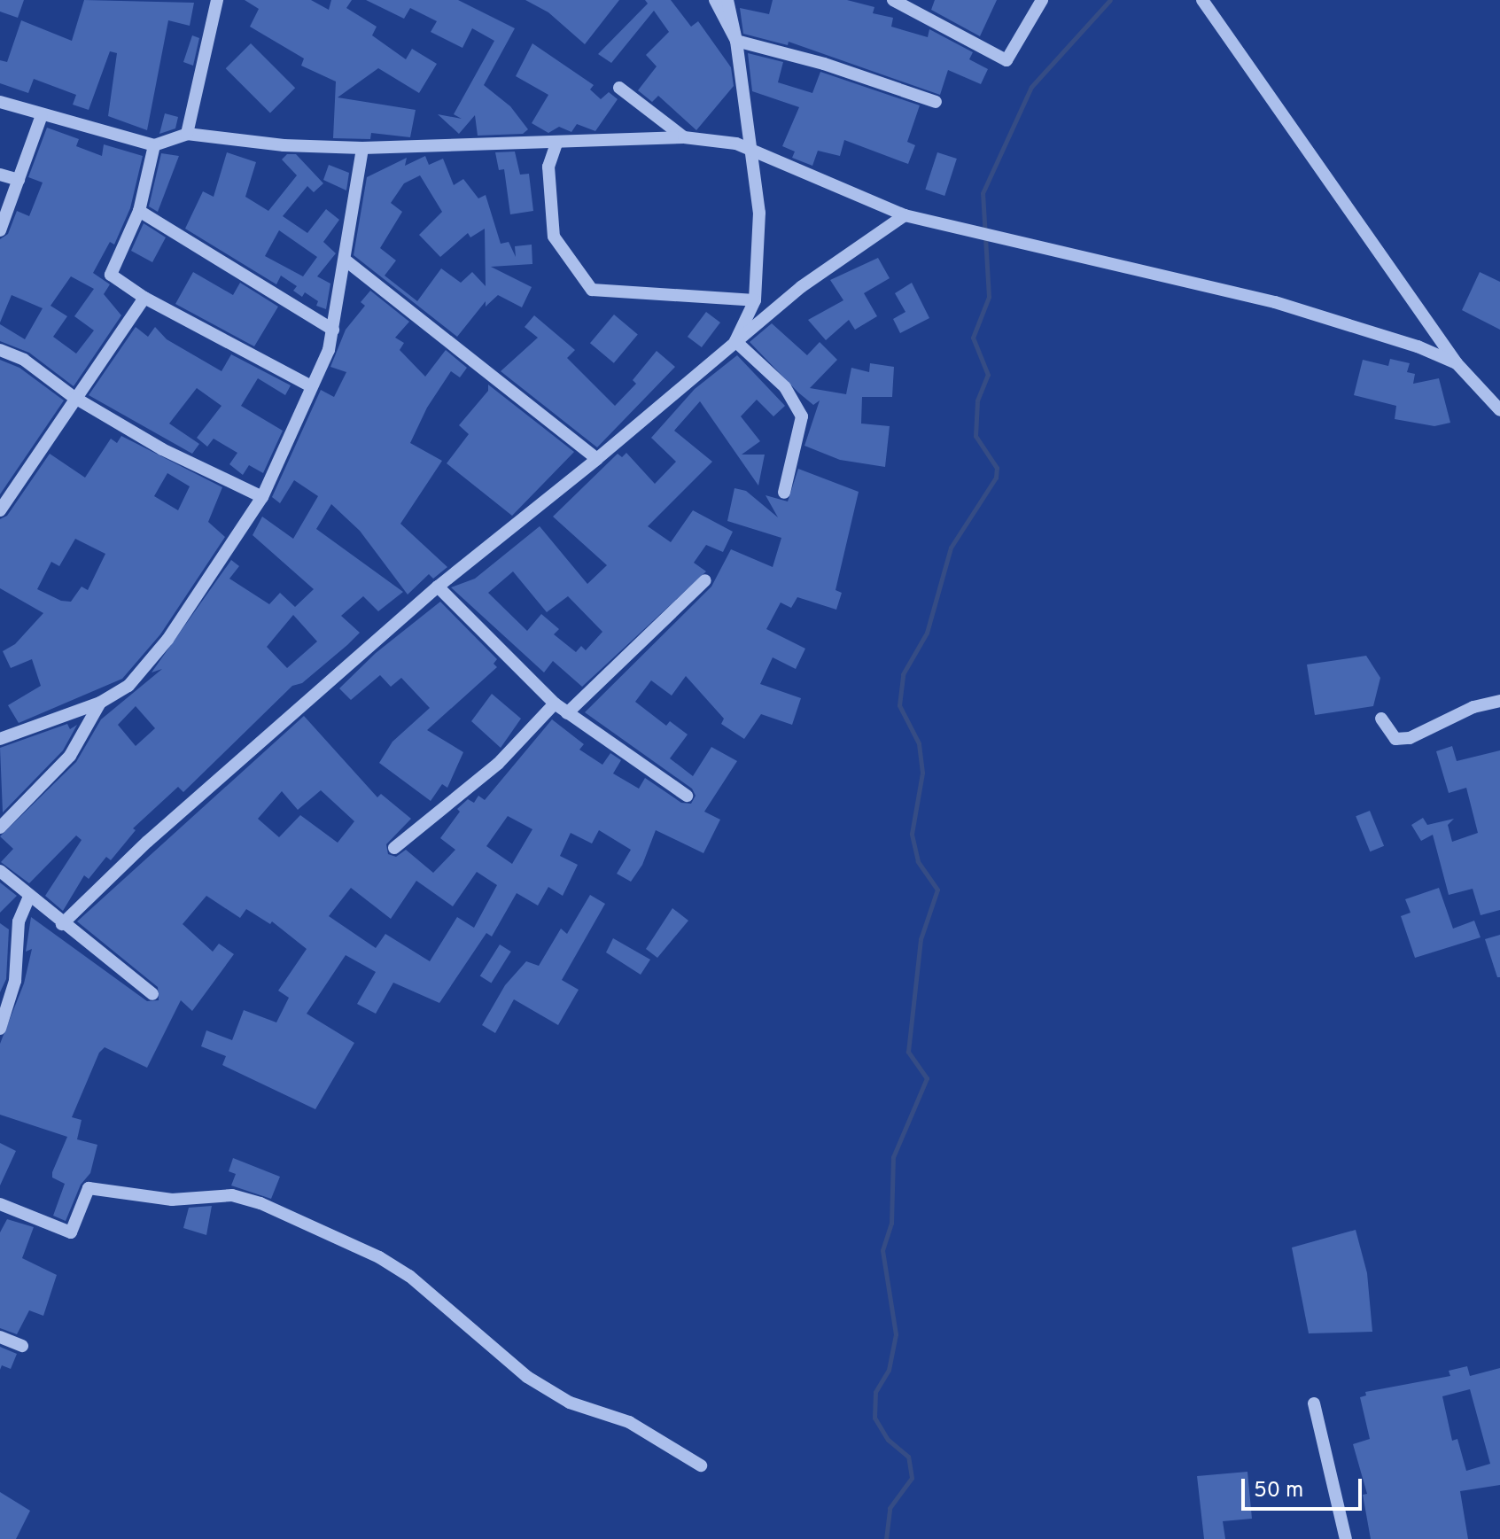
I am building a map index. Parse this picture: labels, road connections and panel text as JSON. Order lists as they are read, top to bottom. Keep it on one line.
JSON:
{"scale_bar":"50 m"}
